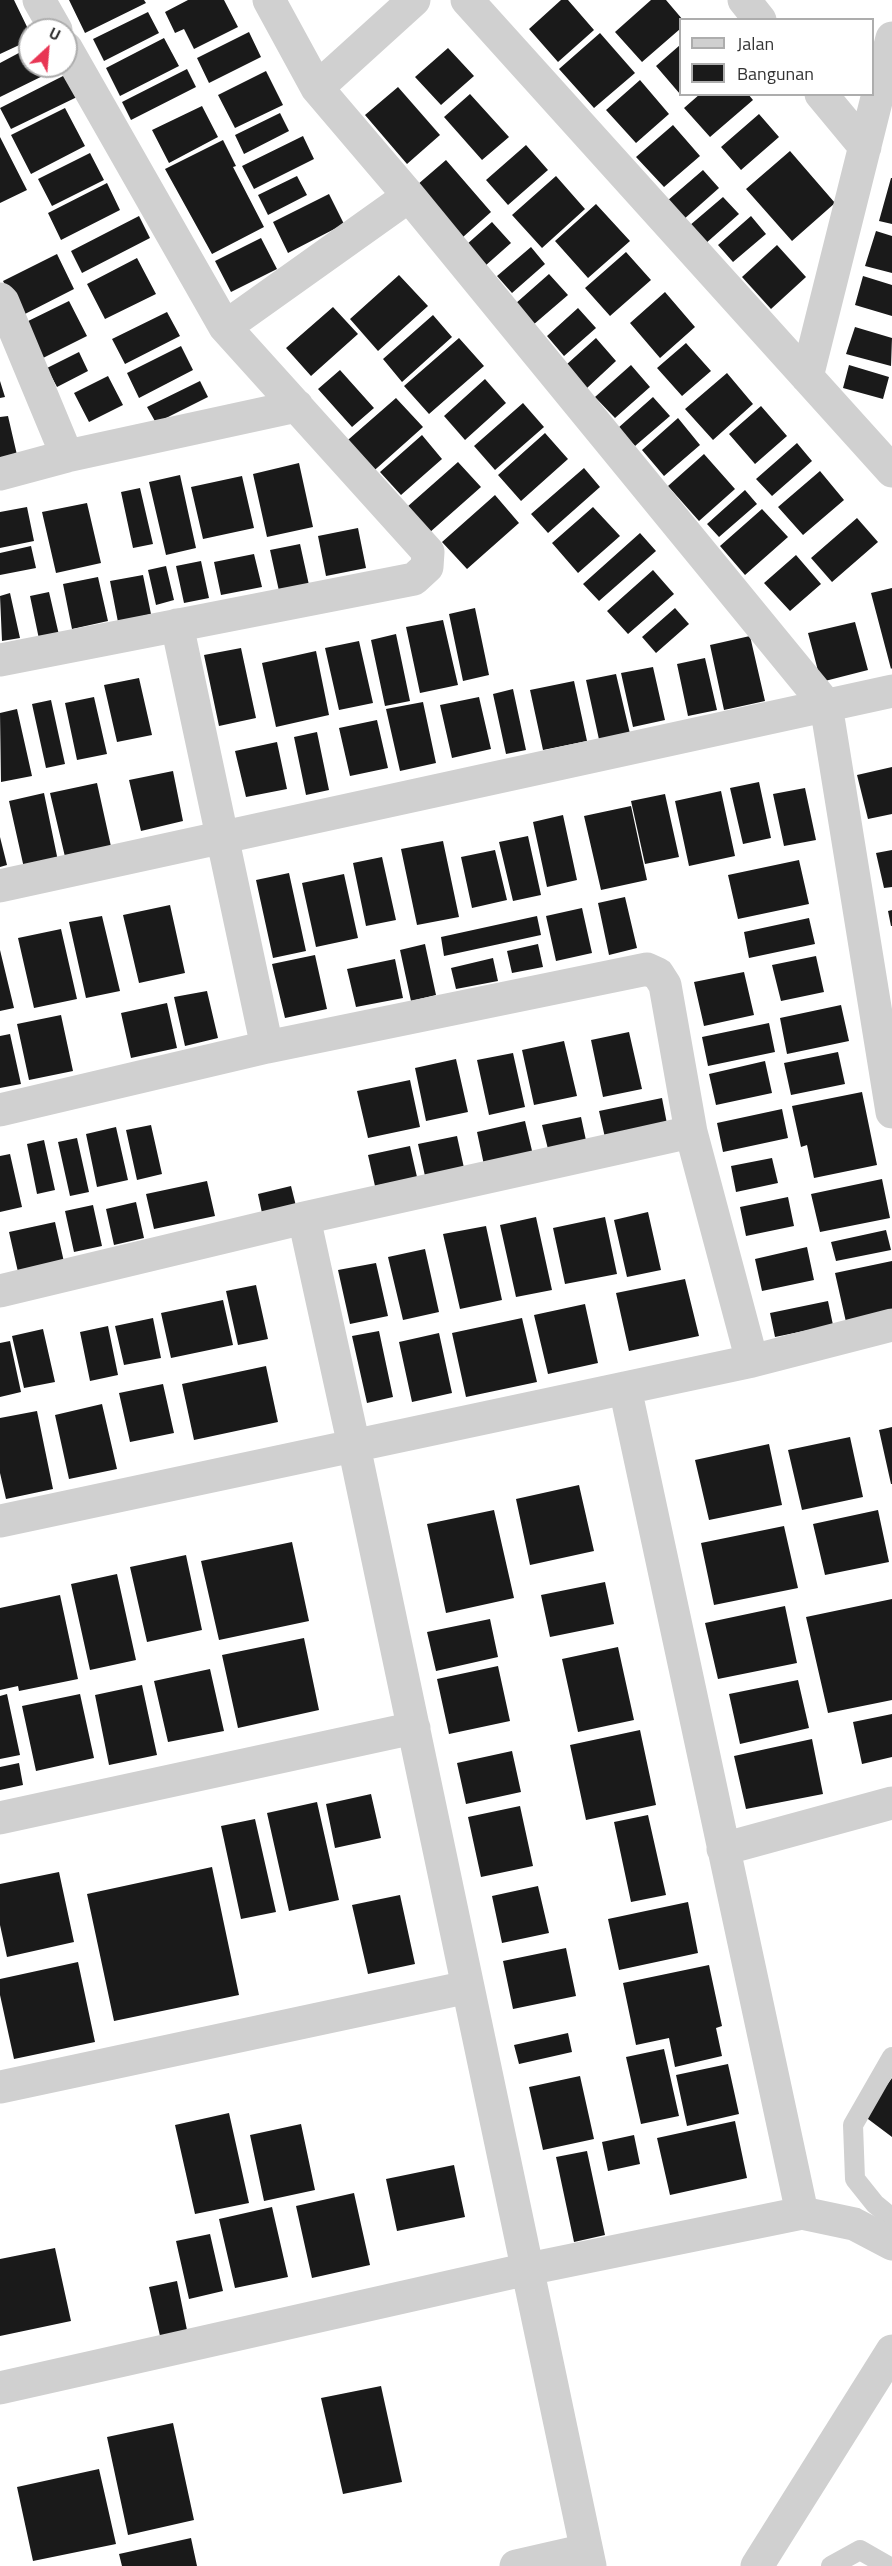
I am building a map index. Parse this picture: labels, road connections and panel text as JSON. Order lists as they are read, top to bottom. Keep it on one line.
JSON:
{"legend":["Jalan","Bangunan"],"north":"top right"}
